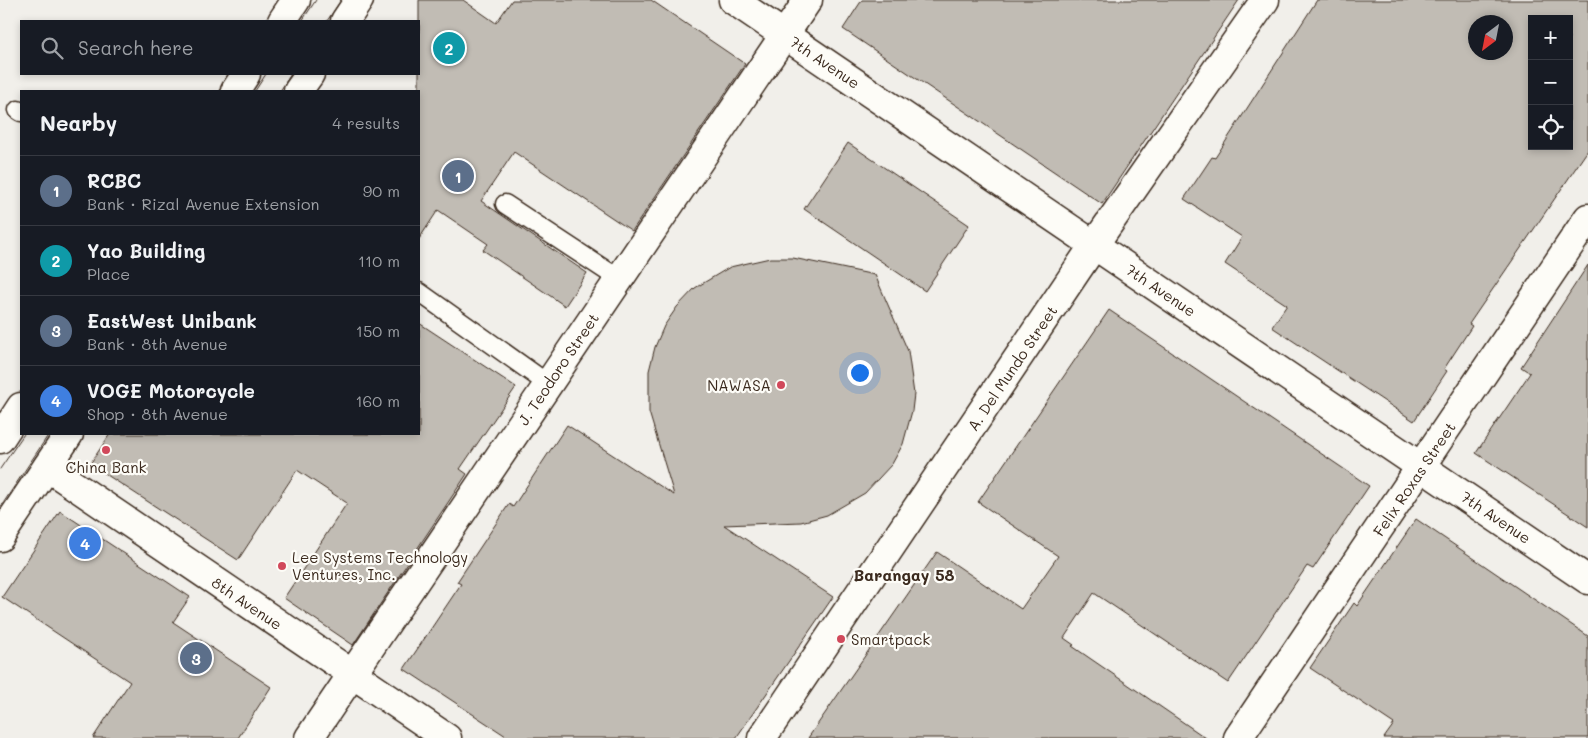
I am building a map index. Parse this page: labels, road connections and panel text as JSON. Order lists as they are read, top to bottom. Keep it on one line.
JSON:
{"streets":{"street":["7th Avenue","A. Del Mundo Street","J. Teodoro Street","Felix Roxas Street","8th Avenue"]},"crossings":[["7th Avenue","A. Del Mundo Street"],["7th Avenue","J. Teodoro Street"],["7th Avenue","Felix Roxas Street"],["J. Teodoro Street","8th Avenue"]],"districts":["Barangay 58"],"places":["NAWASA","China Bank","Lee Systems Technology Ventures, Inc.","Smartpack"],"north":"bottom left","page":{"map_buttons":["+","−"],"search":"Search here","pins":["2","1","4","3"],"heading":["Nearby","4 results"],"list":[{"mark":"1","name":"RCBC","note":"Bank · Rizal Avenue Extension","value":"90 m"},{"mark":"2","name":"Yao Building","note":"Place","value":"110 m"},{"mark":"3","name":"EastWest Unibank","note":"Bank · 8th Avenue","value":"150 m"},{"mark":"4","name":"VOGE Motorcycle","note":"Shop · 8th Avenue","value":"160 m"}]}}
